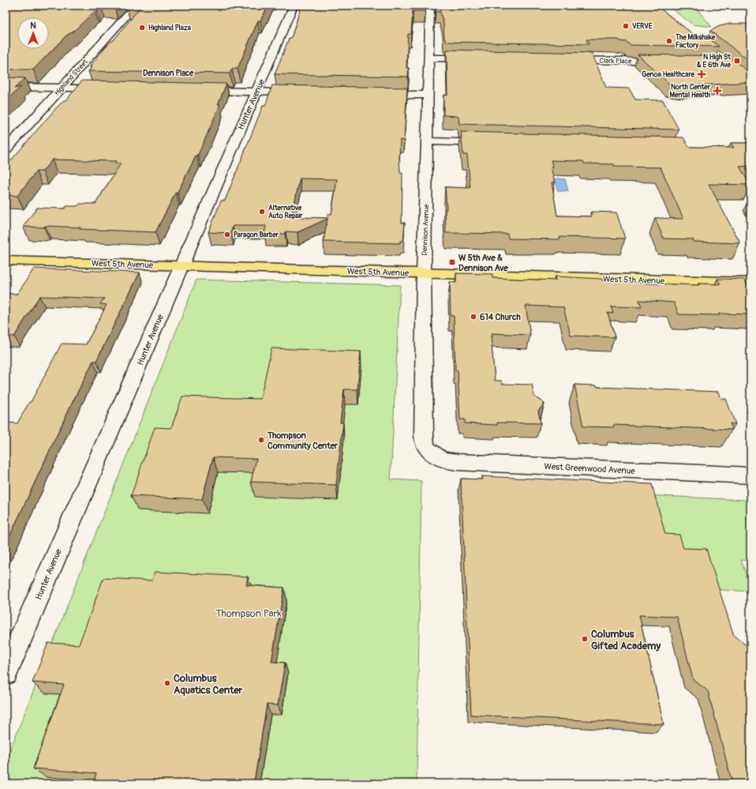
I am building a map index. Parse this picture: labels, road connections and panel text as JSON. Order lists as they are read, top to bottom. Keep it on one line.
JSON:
{"streets":{"main road":["West 5th Avenue"],"street":["Clark Place","Highland Street","Hunter Avenue","Dennison Avenue","West Greenwood Avenue"]},"crossings":[["Hunter Avenue","West 5th Avenue"],["Dennison Avenue","West 5th Avenue"],["Dennison Avenue","West Greenwood Avenue"]],"districts":["Dennison Place"],"parks":["Thompson Park"],"places":{"other":["VERVE","Highland Plaza","The Milkshake Factory","Alternative Auto Repair","Paragon Barber","614 Church","Thompson Community Center","Columbus Gifted Academy","Columbus Aquatics Center"],"transit":["N High St & E 6th Ave","W 5th Ave & Dennison Ave"],"health":["Genoa Healthcare","North Center Mental Health"]},"north":"top"}
